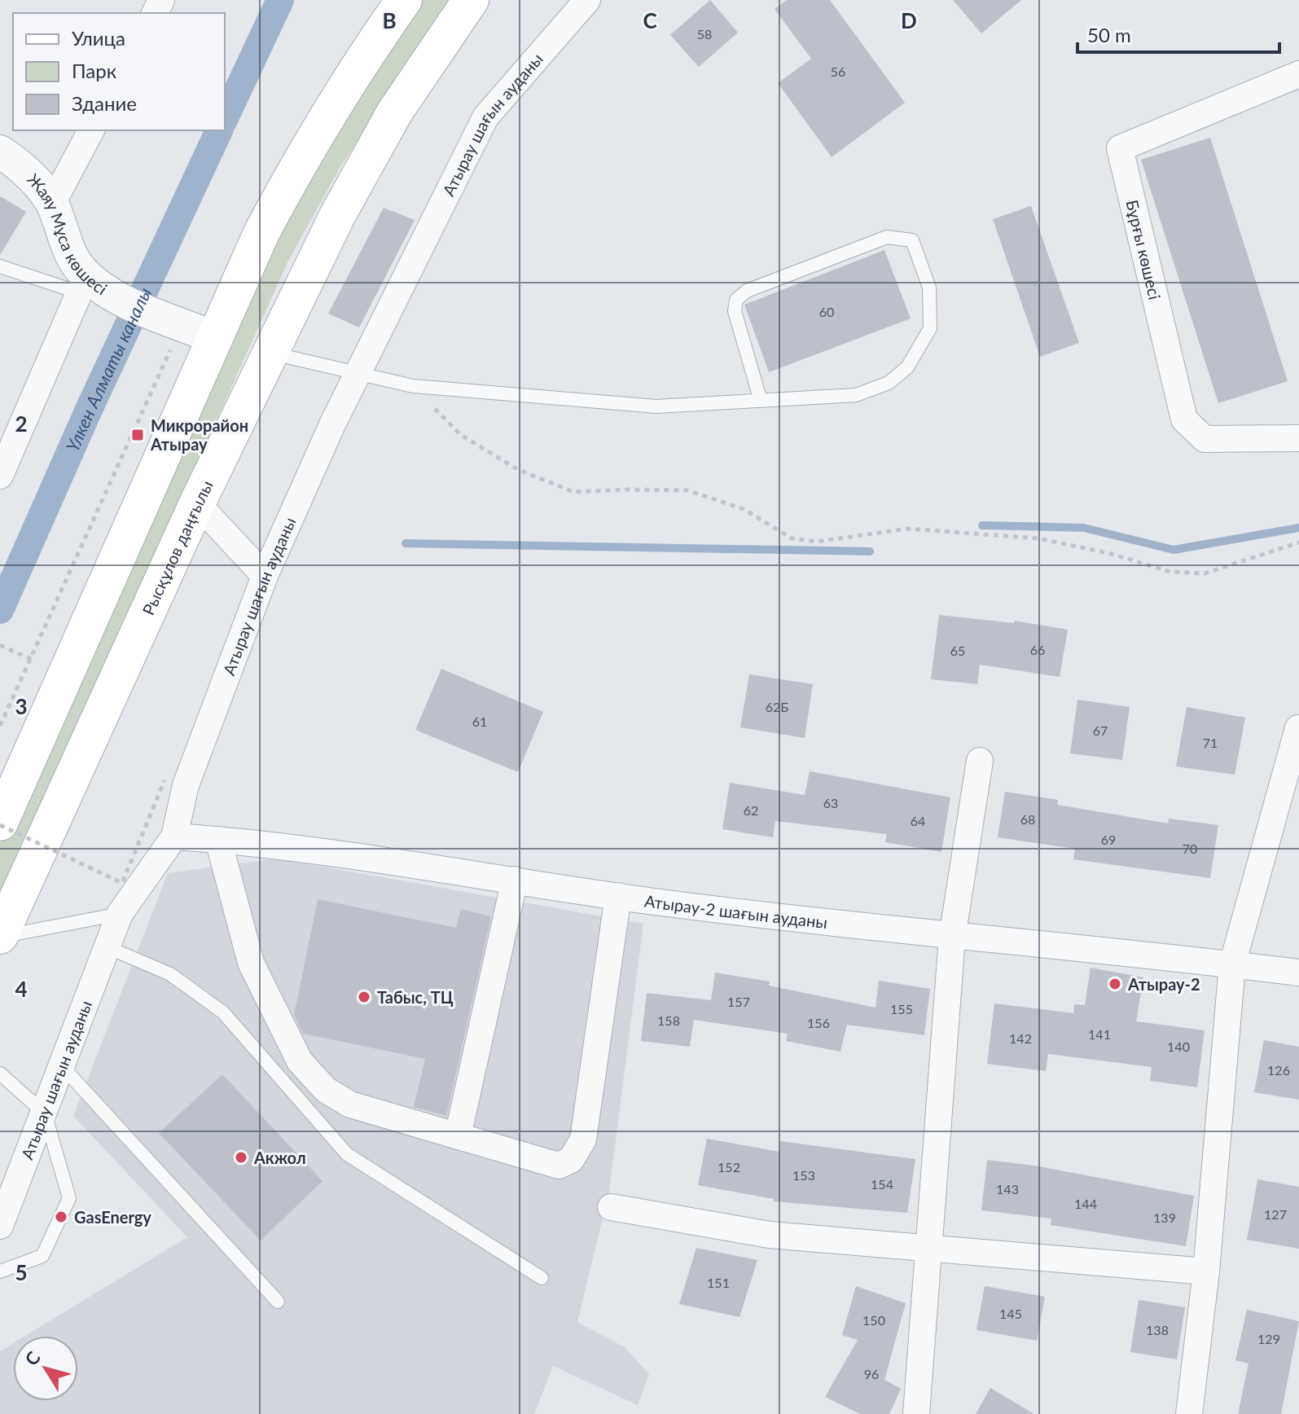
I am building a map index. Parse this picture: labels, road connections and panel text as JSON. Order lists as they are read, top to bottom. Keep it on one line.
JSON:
{"streets":{"main road":["Рысқұлов даңғылы"],"street":["Атырау шағын ауданы","Жаяу Мұса көшесі","Бұрғы көшесі","Атырау-2 шағын ауданы"]},"crossings":[["Атырау шағын ауданы","Атырау-2 шағын ауданы"]],"water":["Үлкен Алматы каналы"],"places":{"transit":["Микрорайон Атырау"],"other":["Атырау-2","Табыс, ТЦ","Акжол","GasEnergy"]},"house_numbers":["58","56","60","66","65","62Б","61","67","71","63","62","68","64","69","70","157","155","158","156","141","142","140","126","152","153","154","143","144","127","139","151","145","150","138","129","96"],"legend":["Улица","Парк","Здание"],"scale_bar":"50 m","north":"top left","grid":{"columns":["B","C","D"],"rows":["2","3","4","5"]}}
